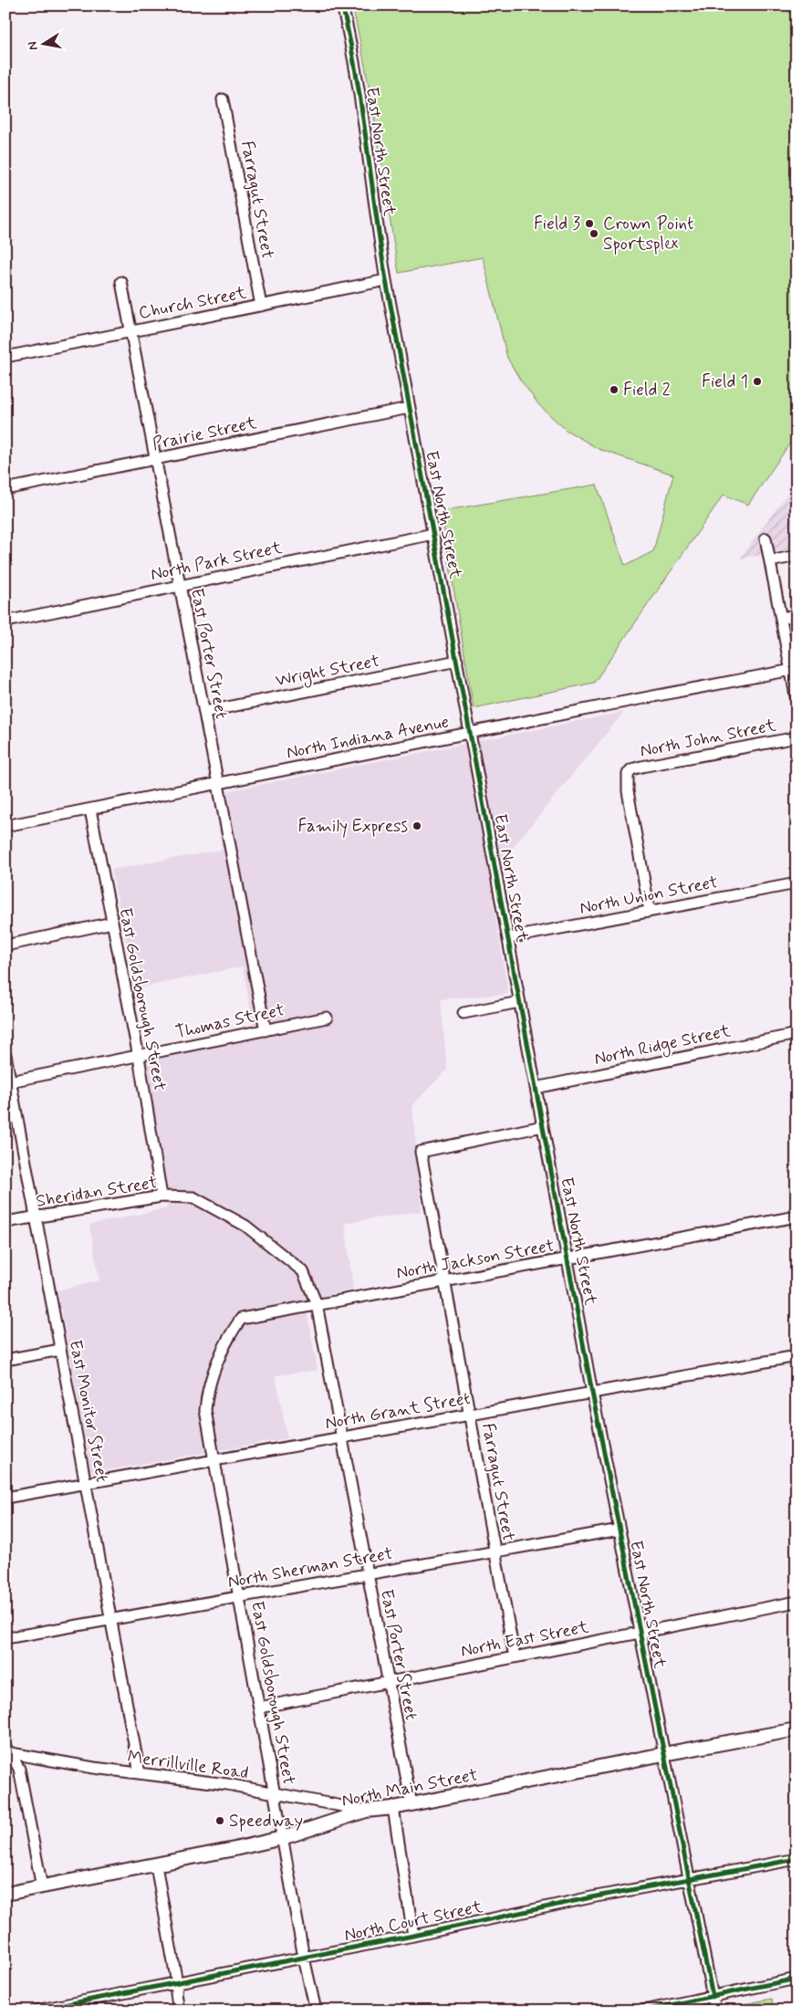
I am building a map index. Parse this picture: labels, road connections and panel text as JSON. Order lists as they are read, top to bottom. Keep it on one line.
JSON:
{"streets":{"main road":["North Main Street"],"street":["East North Street","Farragut Street","Church Street","Prairie Street","North Park Street","East Porter Street","Wright Street","North Indiana Avenue","North John Street","North Union Street","East Goldsborough Street","Thomas Street","North Ridge Street","Sheridan Street","North Jackson Street","East Monitor Street","North Grant Street","North Sherman Street","North East Street","Merrillville Road","North Court Street"]},"crossings":[["East North Street","Farragut Street"],["East North Street","Church Street"],["East North Street","Prairie Street"],["East North Street","North Park Street"],["East North Street","Wright Street"],["East North Street","North Indiana Avenue"],["East North Street","North Union Street"],["East North Street","North Ridge Street"],["East North Street","North Jackson Street"],["East North Street","North Grant Street"],["East North Street","North Sherman Street"],["East North Street","North East Street"],["East North Street","North Main Street"],["East North Street","North Court Street"],["Farragut Street","Church Street"],["Farragut Street","North Jackson Street"],["Farragut Street","North Grant Street"],["Farragut Street","North Sherman Street"],["Farragut Street","North East Street"],["Church Street","East Porter Street"],["Prairie Street","East Porter Street"],["North Park Street","East Porter Street"],["East Porter Street","Wright Street"],["East Porter Street","North Indiana Avenue"],["East Porter Street","Thomas Street"],["East Porter Street","Sheridan Street"],["East Porter Street","North Jackson Street"],["East Porter Street","North Grant Street"],["East Porter Street","North Sherman Street"],["East Porter Street","North East Street"],["East Porter Street","North Main Street"],["North Indiana Avenue","East Goldsborough Street"],["North John Street","North Union Street"],["East Goldsborough Street","Thomas Street"],["East Goldsborough Street","Sheridan Street"],["East Goldsborough Street","North Jackson Street"],["East Goldsborough Street","North Grant Street"],["East Goldsborough Street","North Sherman Street"],["East Goldsborough Street","North East Street"],["East Goldsborough Street","Merrillville Road"],["East Goldsborough Street","North Main Street"],["East Goldsborough Street","North Court Street"],["Thomas Street","East Monitor Street"],["Sheridan Street","East Monitor Street"],["East Monitor Street","North Grant Street"],["East Monitor Street","North Sherman Street"],["East Monitor Street","Merrillville Road"],["Merrillville Road","North Main Street"]],"places":["Field 3","Crown Point Sportsplex","Field 1","Field 2","Family Express","Speedway"],"north":"left"}
